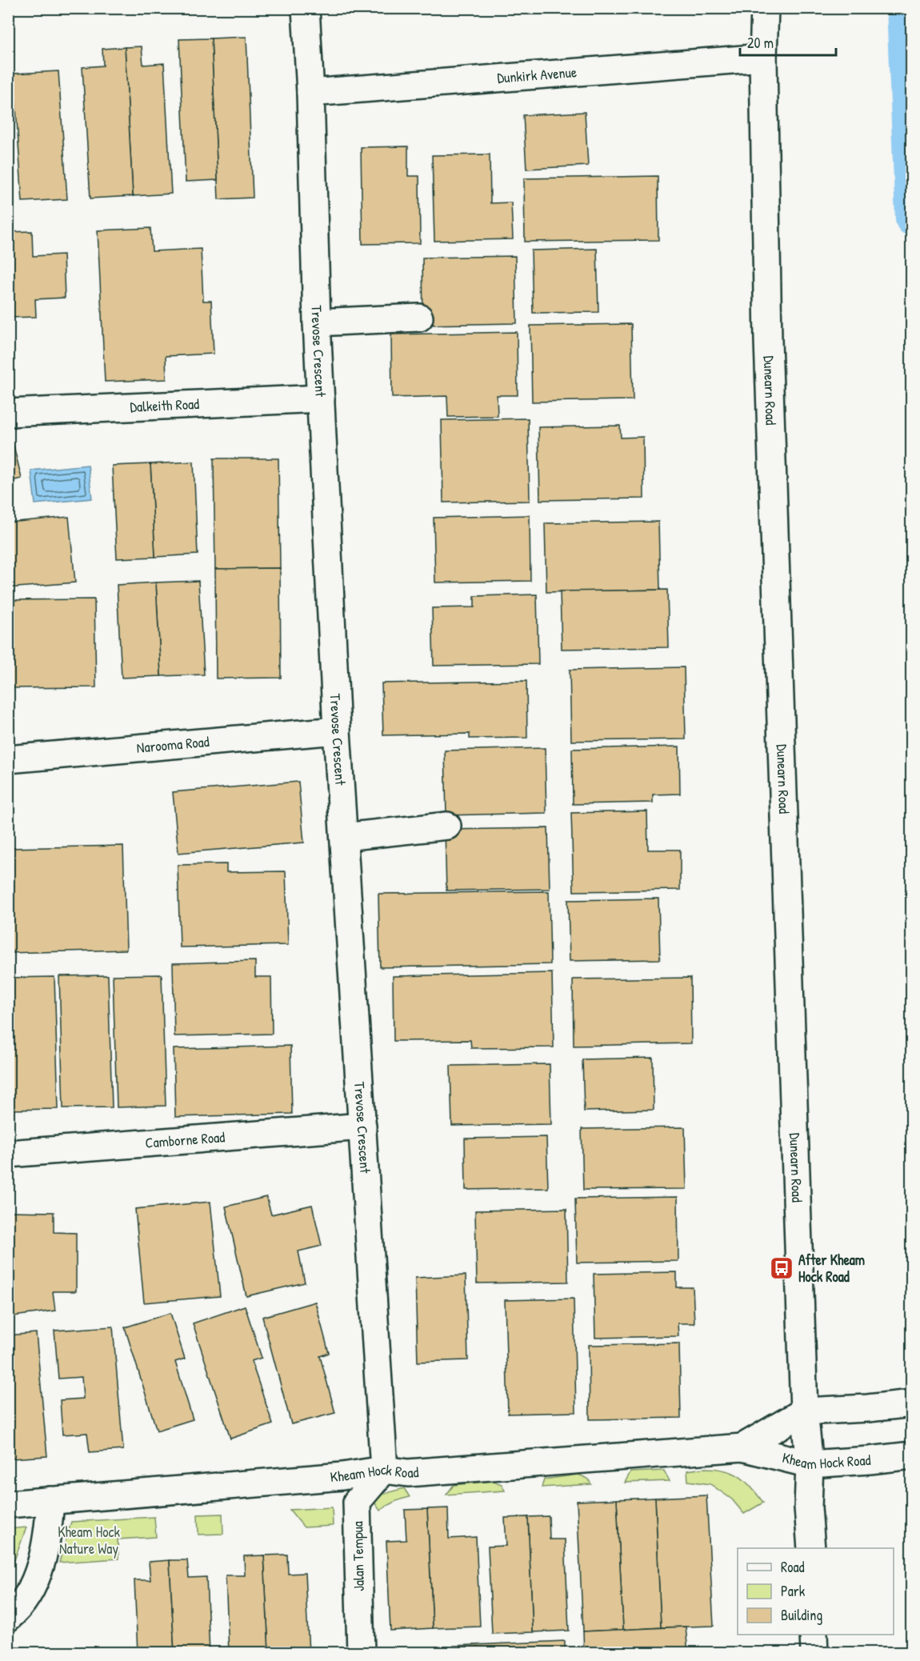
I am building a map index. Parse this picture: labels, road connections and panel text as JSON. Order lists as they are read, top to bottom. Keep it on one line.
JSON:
{"streets":{"main road":["Dunkirk Avenue","Trevose Crescent","Dunearn Road","Dalkeith Road","Narooma Road","Camborne Road","Kheam Hock Road","Jalan Tempua"]},"crossings":[["Dunkirk Avenue","Trevose Crescent"],["Dunkirk Avenue","Dunearn Road"],["Trevose Crescent","Dalkeith Road"],["Trevose Crescent","Narooma Road"],["Trevose Crescent","Camborne Road"],["Trevose Crescent","Kheam Hock Road"],["Trevose Crescent","Jalan Tempua"],["Dunearn Road","Kheam Hock Road"],["Kheam Hock Road","Jalan Tempua"]],"parks":["Kheam Hock Nature Way"],"places":{"bus stop":["After Kheam Hock Road"]},"legend":["Road","Park","Building"],"scale_bar":"20 m"}
